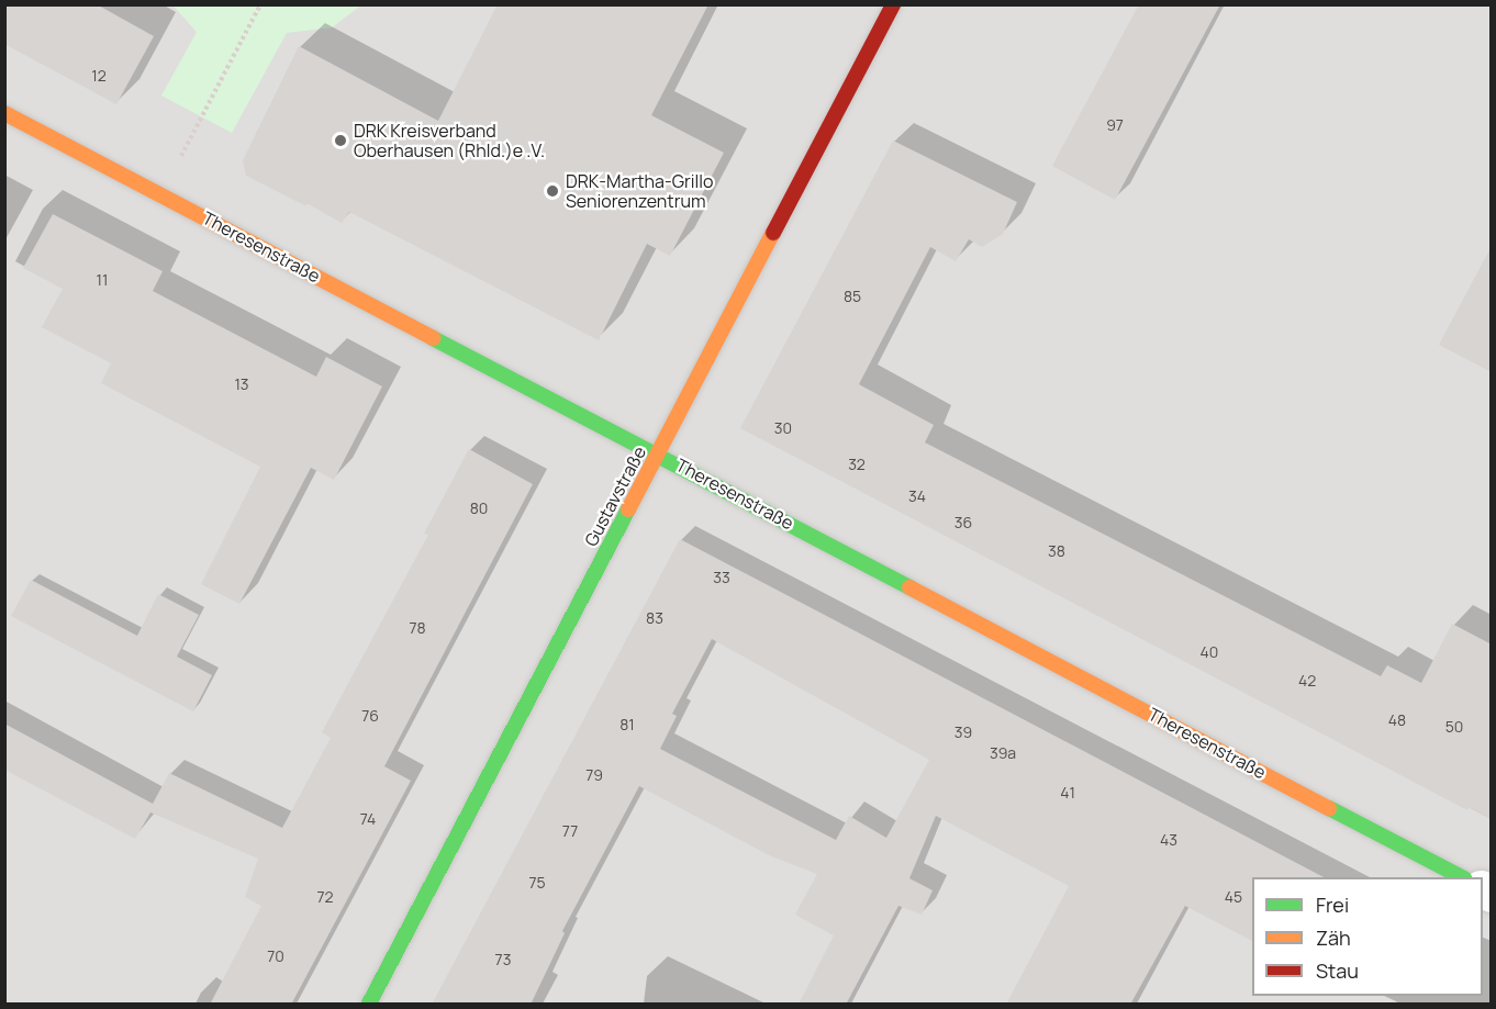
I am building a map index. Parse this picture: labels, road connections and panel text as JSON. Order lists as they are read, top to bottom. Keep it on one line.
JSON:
{"streets":{"street":["Theresenstraße","Gustavstraße"]},"crossings":[["Theresenstraße","Gustavstraße"]],"places":["DRK Kreisverband Oberhausen (Rhld.)e .V.","DRK-Martha-Grillo Seniorenzentrum"],"house_numbers":["12","97","11","85","13","30","32","34","80","36","38","33","83","78","40","42","76","48","81","50","39","39a","79","41","74","77","43","75","72","45","70","73"],"legend":["Frei","Zäh","Stau"]}
